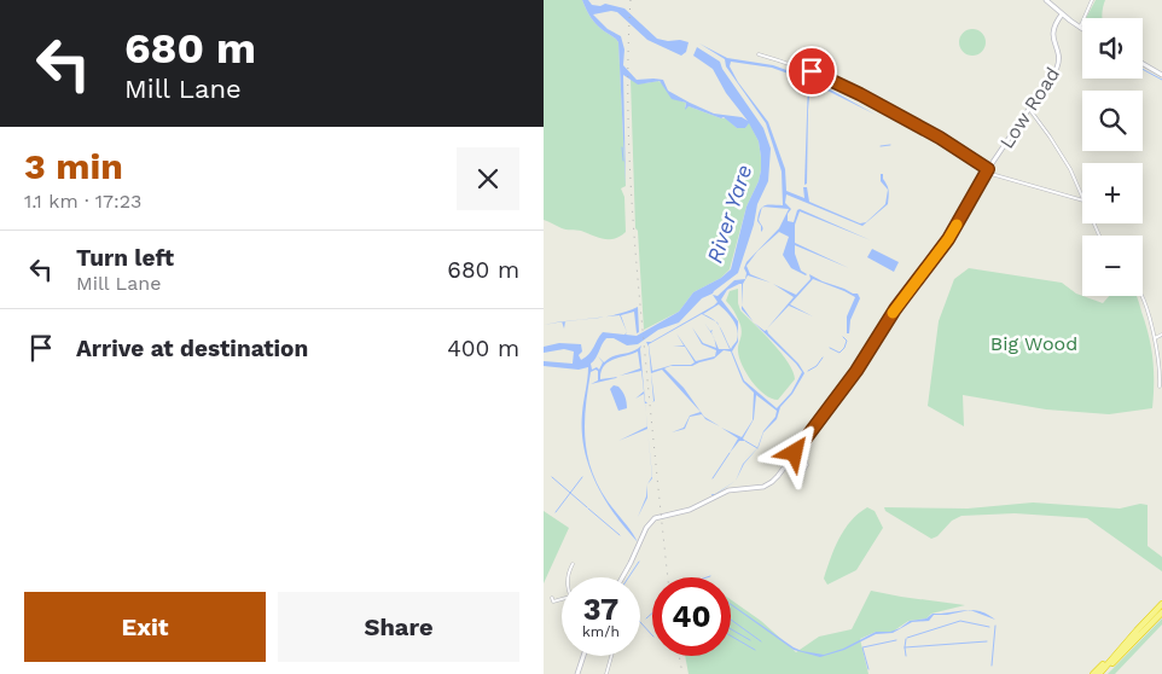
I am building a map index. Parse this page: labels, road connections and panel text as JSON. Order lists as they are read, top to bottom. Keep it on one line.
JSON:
{"streets":{"street":["Low Road"]},"water":["River Yare"],"parks":["Big Wood"],"page":{"turn":["680 m","Mill Lane"],"map_buttons":["+","−"],"heading":["3 min","1.1 km · 17:23"],"list":[{"name":"Turn left","note":"Mill Lane","value":"680 m"},{"name":"Arrive at destination","value":"400 m"}],"speed":"37 km/h","limit":"40","buttons":["Exit","Share"]}}
